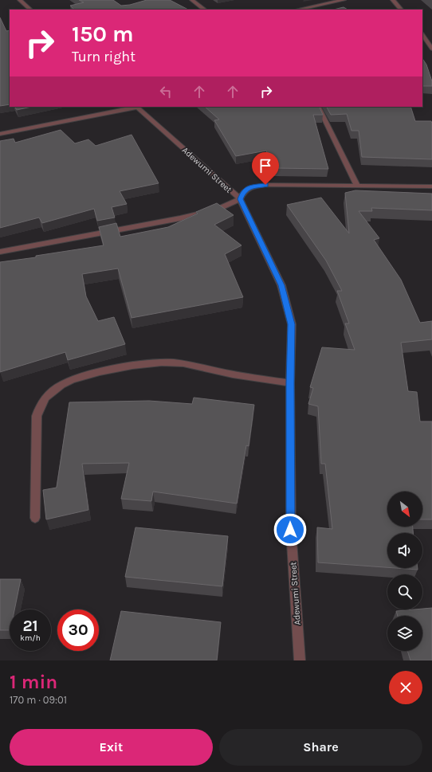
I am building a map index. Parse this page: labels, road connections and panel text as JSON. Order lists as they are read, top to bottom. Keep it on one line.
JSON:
{"streets":{"street":["Adewumi Street"]},"north":"bottom right","page":{"turn":["150 m","Turn right"],"speed":"21 km/h","limit":"30","heading":["1 min","170 m · 09:01"],"buttons":["Exit","Share"]}}
